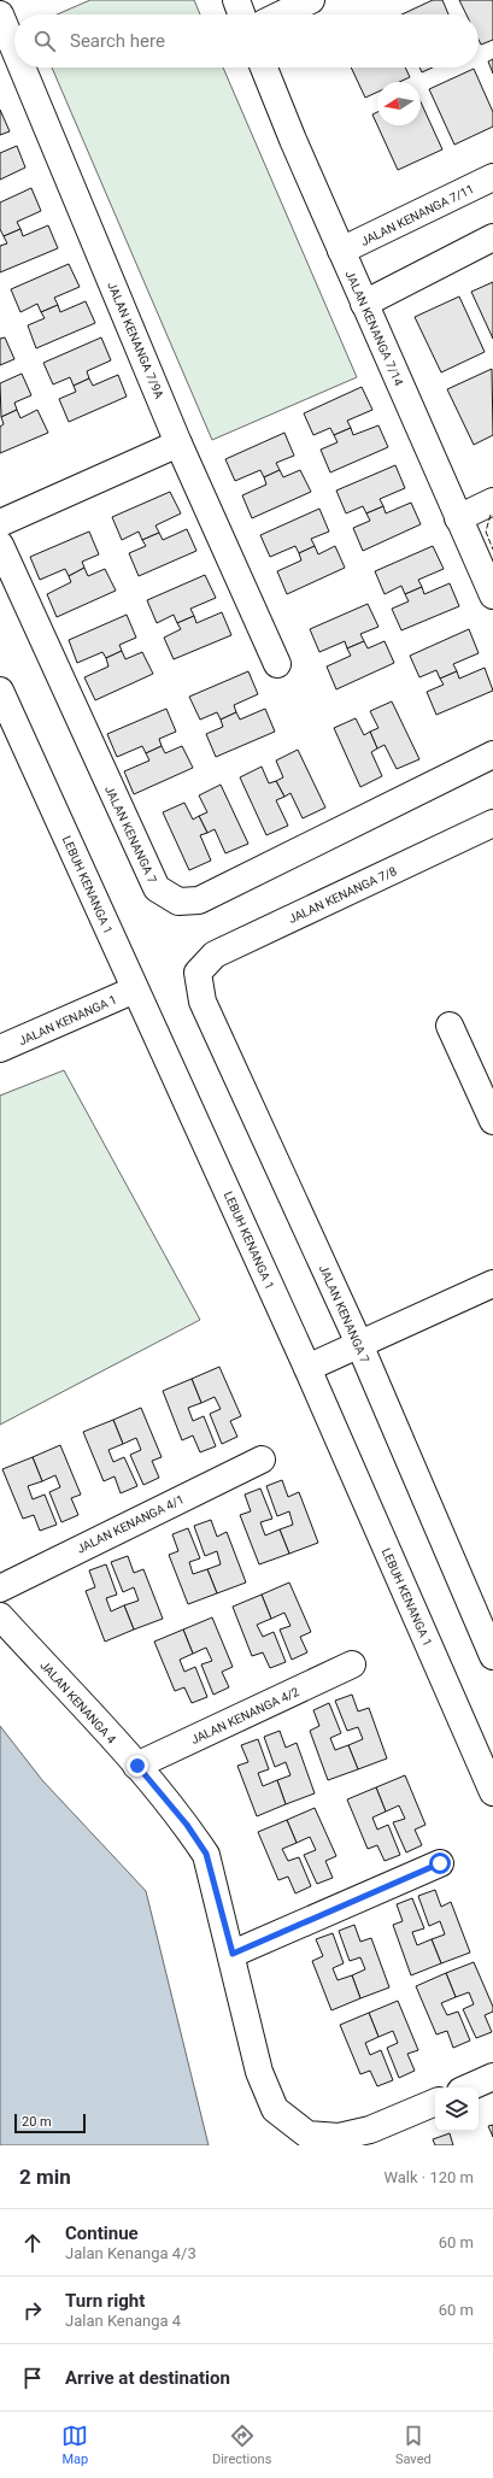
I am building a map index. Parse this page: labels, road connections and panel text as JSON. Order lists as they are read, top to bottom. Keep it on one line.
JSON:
{"streets":{"street":["JALAN KENANGA 7/11","JALAN KENANGA 7/14","JALAN KENANGA 7/9A","JALAN KENANGA 7","LEBUH KENANGA 1","JALAN KENANGA 7/8","JALAN KENANGA 1","JALAN KENANGA 4/1","JALAN KENANGA 4","JALAN KENANGA 4/2"]},"crossings":[["JALAN KENANGA 7/11","JALAN KENANGA 7/14"],["JALAN KENANGA 7","JALAN KENANGA 7/8"],["LEBUH KENANGA 1","JALAN KENANGA 1"],["JALAN KENANGA 4","JALAN KENANGA 4/2"]],"scale_bar":"20 m","north":"left","page":{"search":"Search here","scale":"20 m","heading":["2 min","Walk · 120 m"],"list":[["Continue","Jalan Kenanga 4/3","60 m"],["Turn right","Jalan Kenanga 4","60 m"],"Arrive at destination"],"nav":["Map","Directions","Saved"]}}
